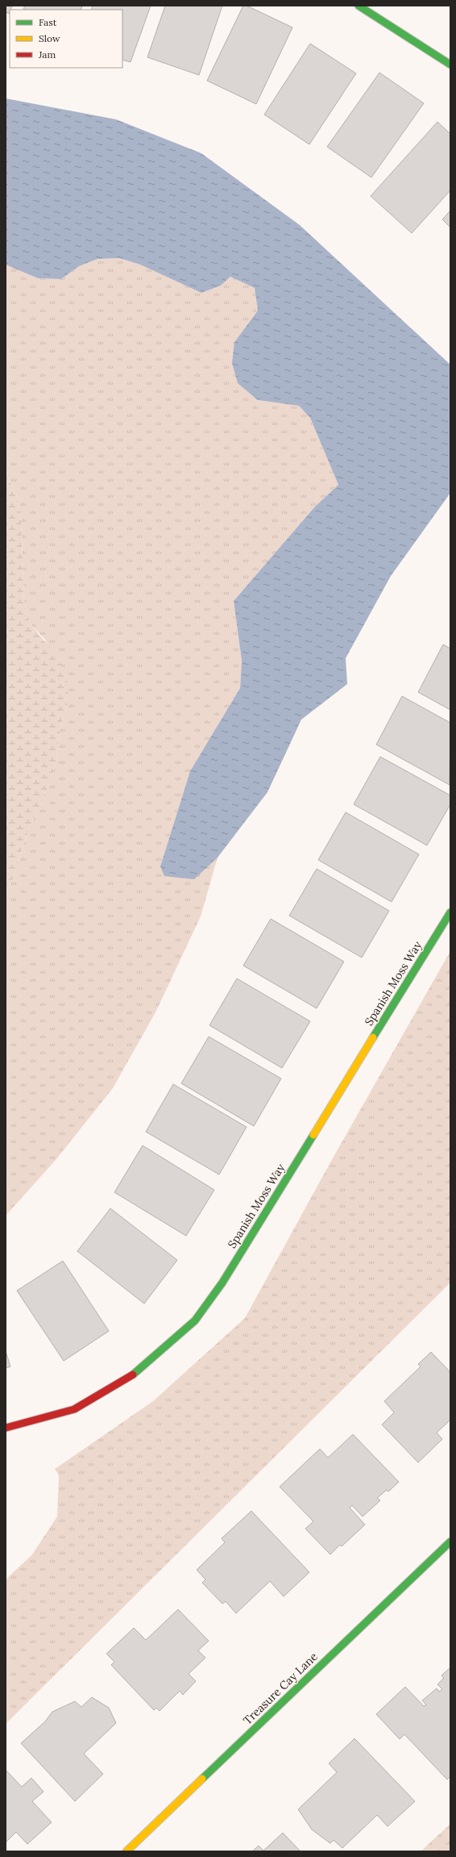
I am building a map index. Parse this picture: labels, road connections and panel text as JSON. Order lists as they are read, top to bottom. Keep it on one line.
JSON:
{"streets":{"street":["Spanish Moss Way","Treasure Cay Lane"]},"legend":["Fast","Slow","Jam"]}
